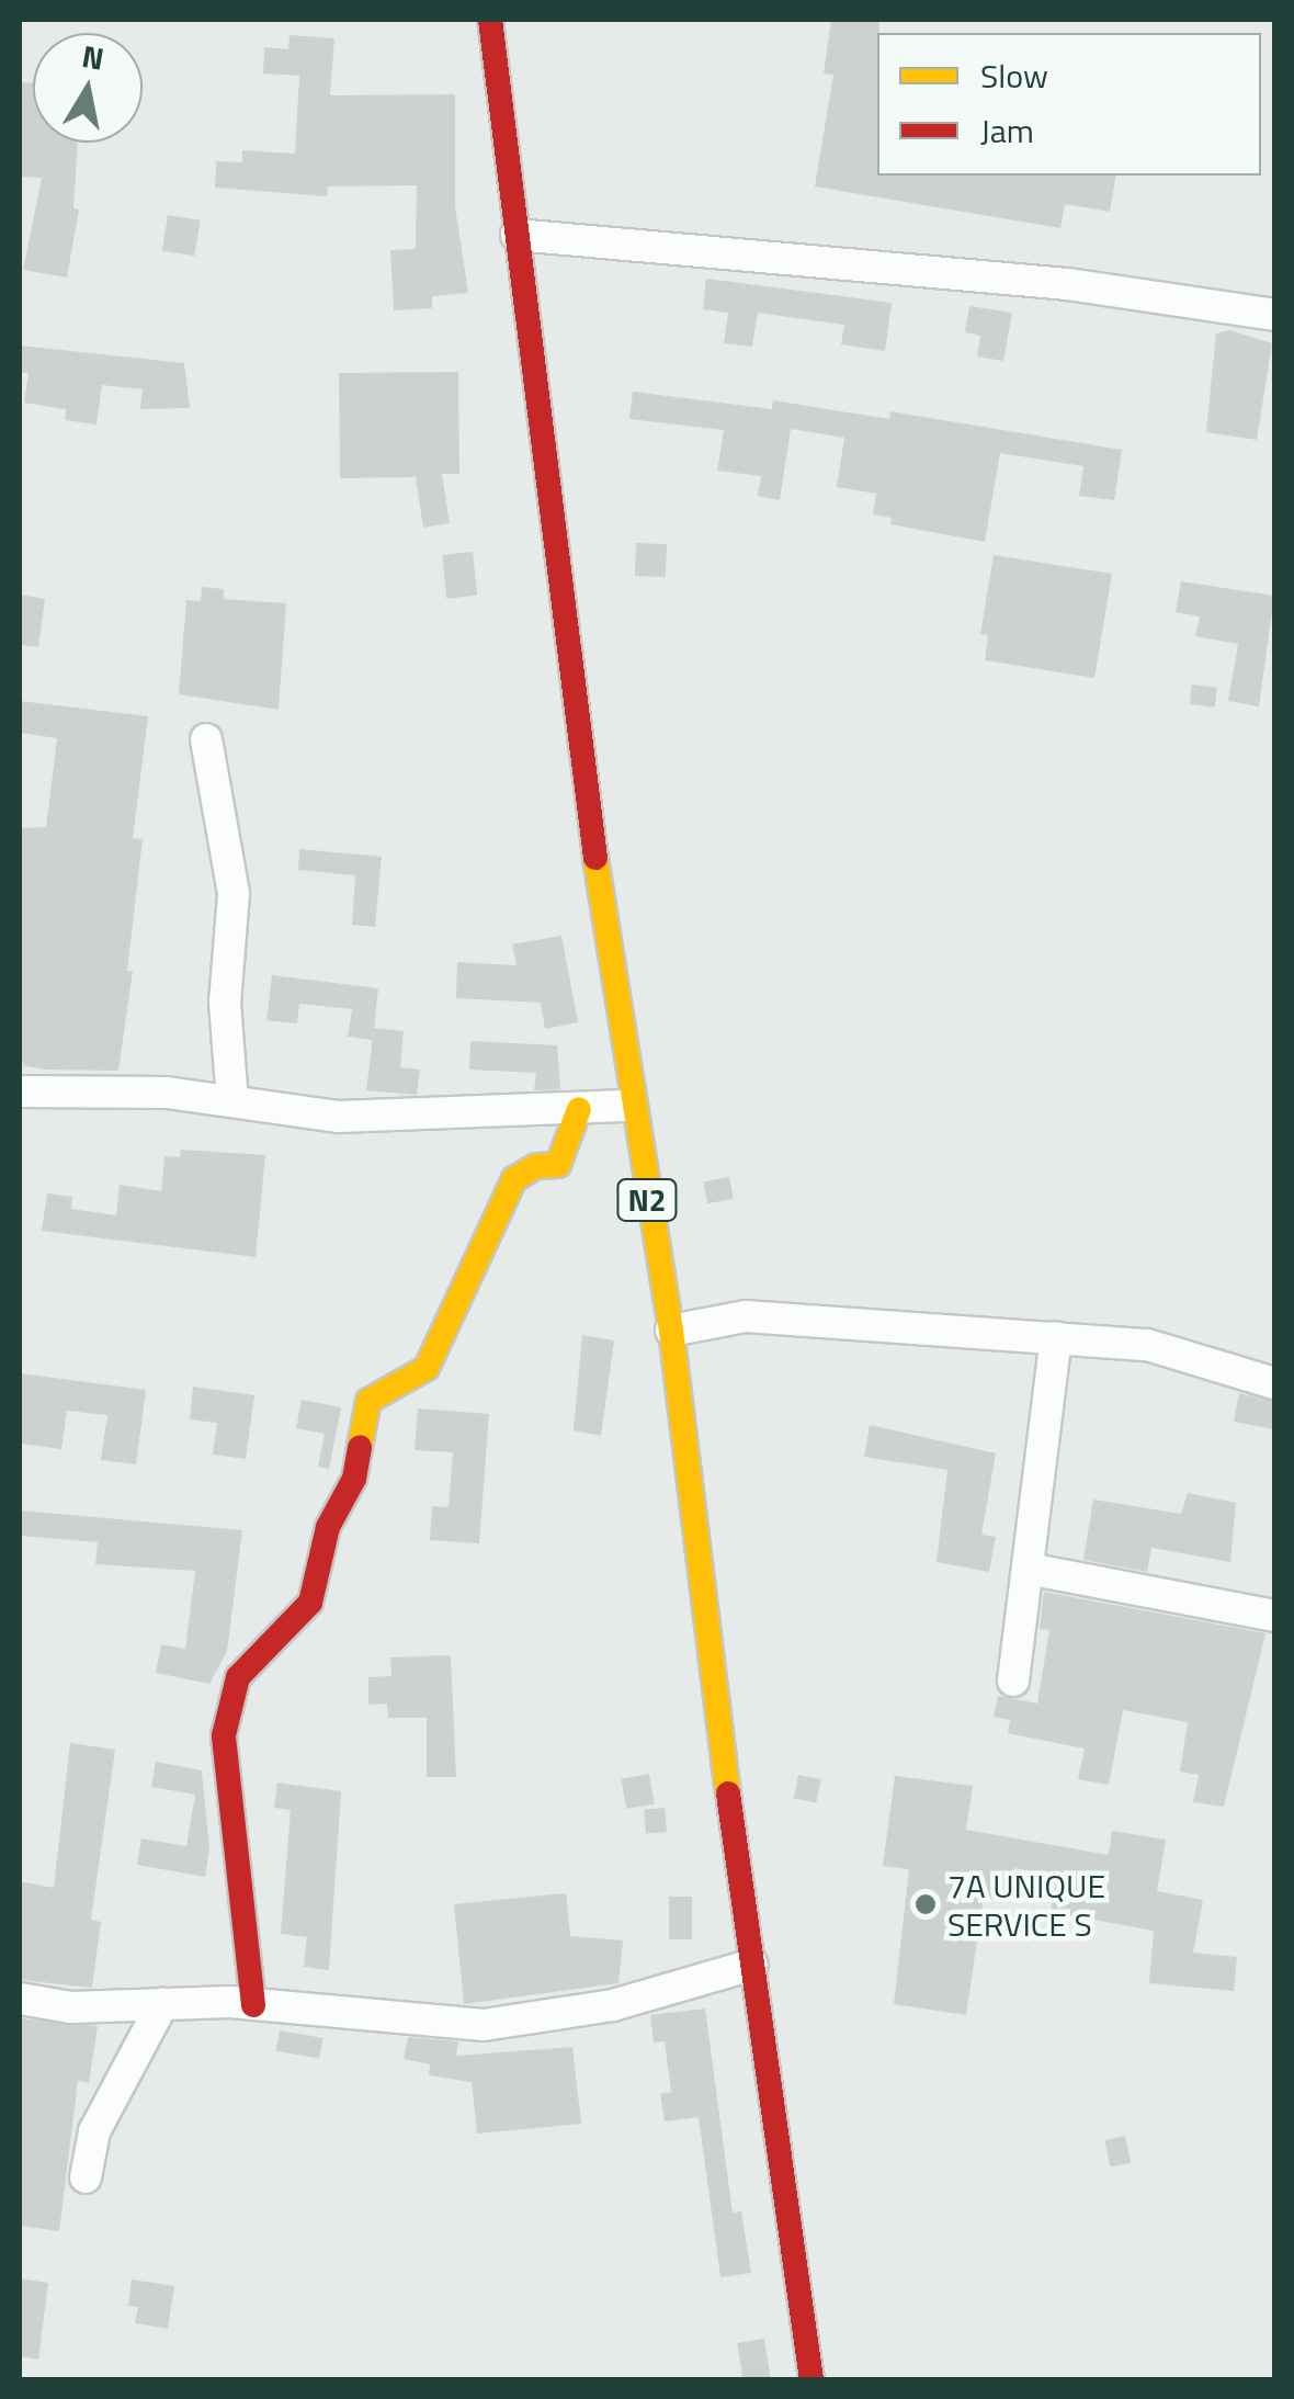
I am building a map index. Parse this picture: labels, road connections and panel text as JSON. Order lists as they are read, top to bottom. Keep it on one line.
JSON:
{"streets":{"main road":["N2"]},"places":["7A UNIQUE SERVICE S"],"legend":["Slow","Jam"],"north":"top"}
